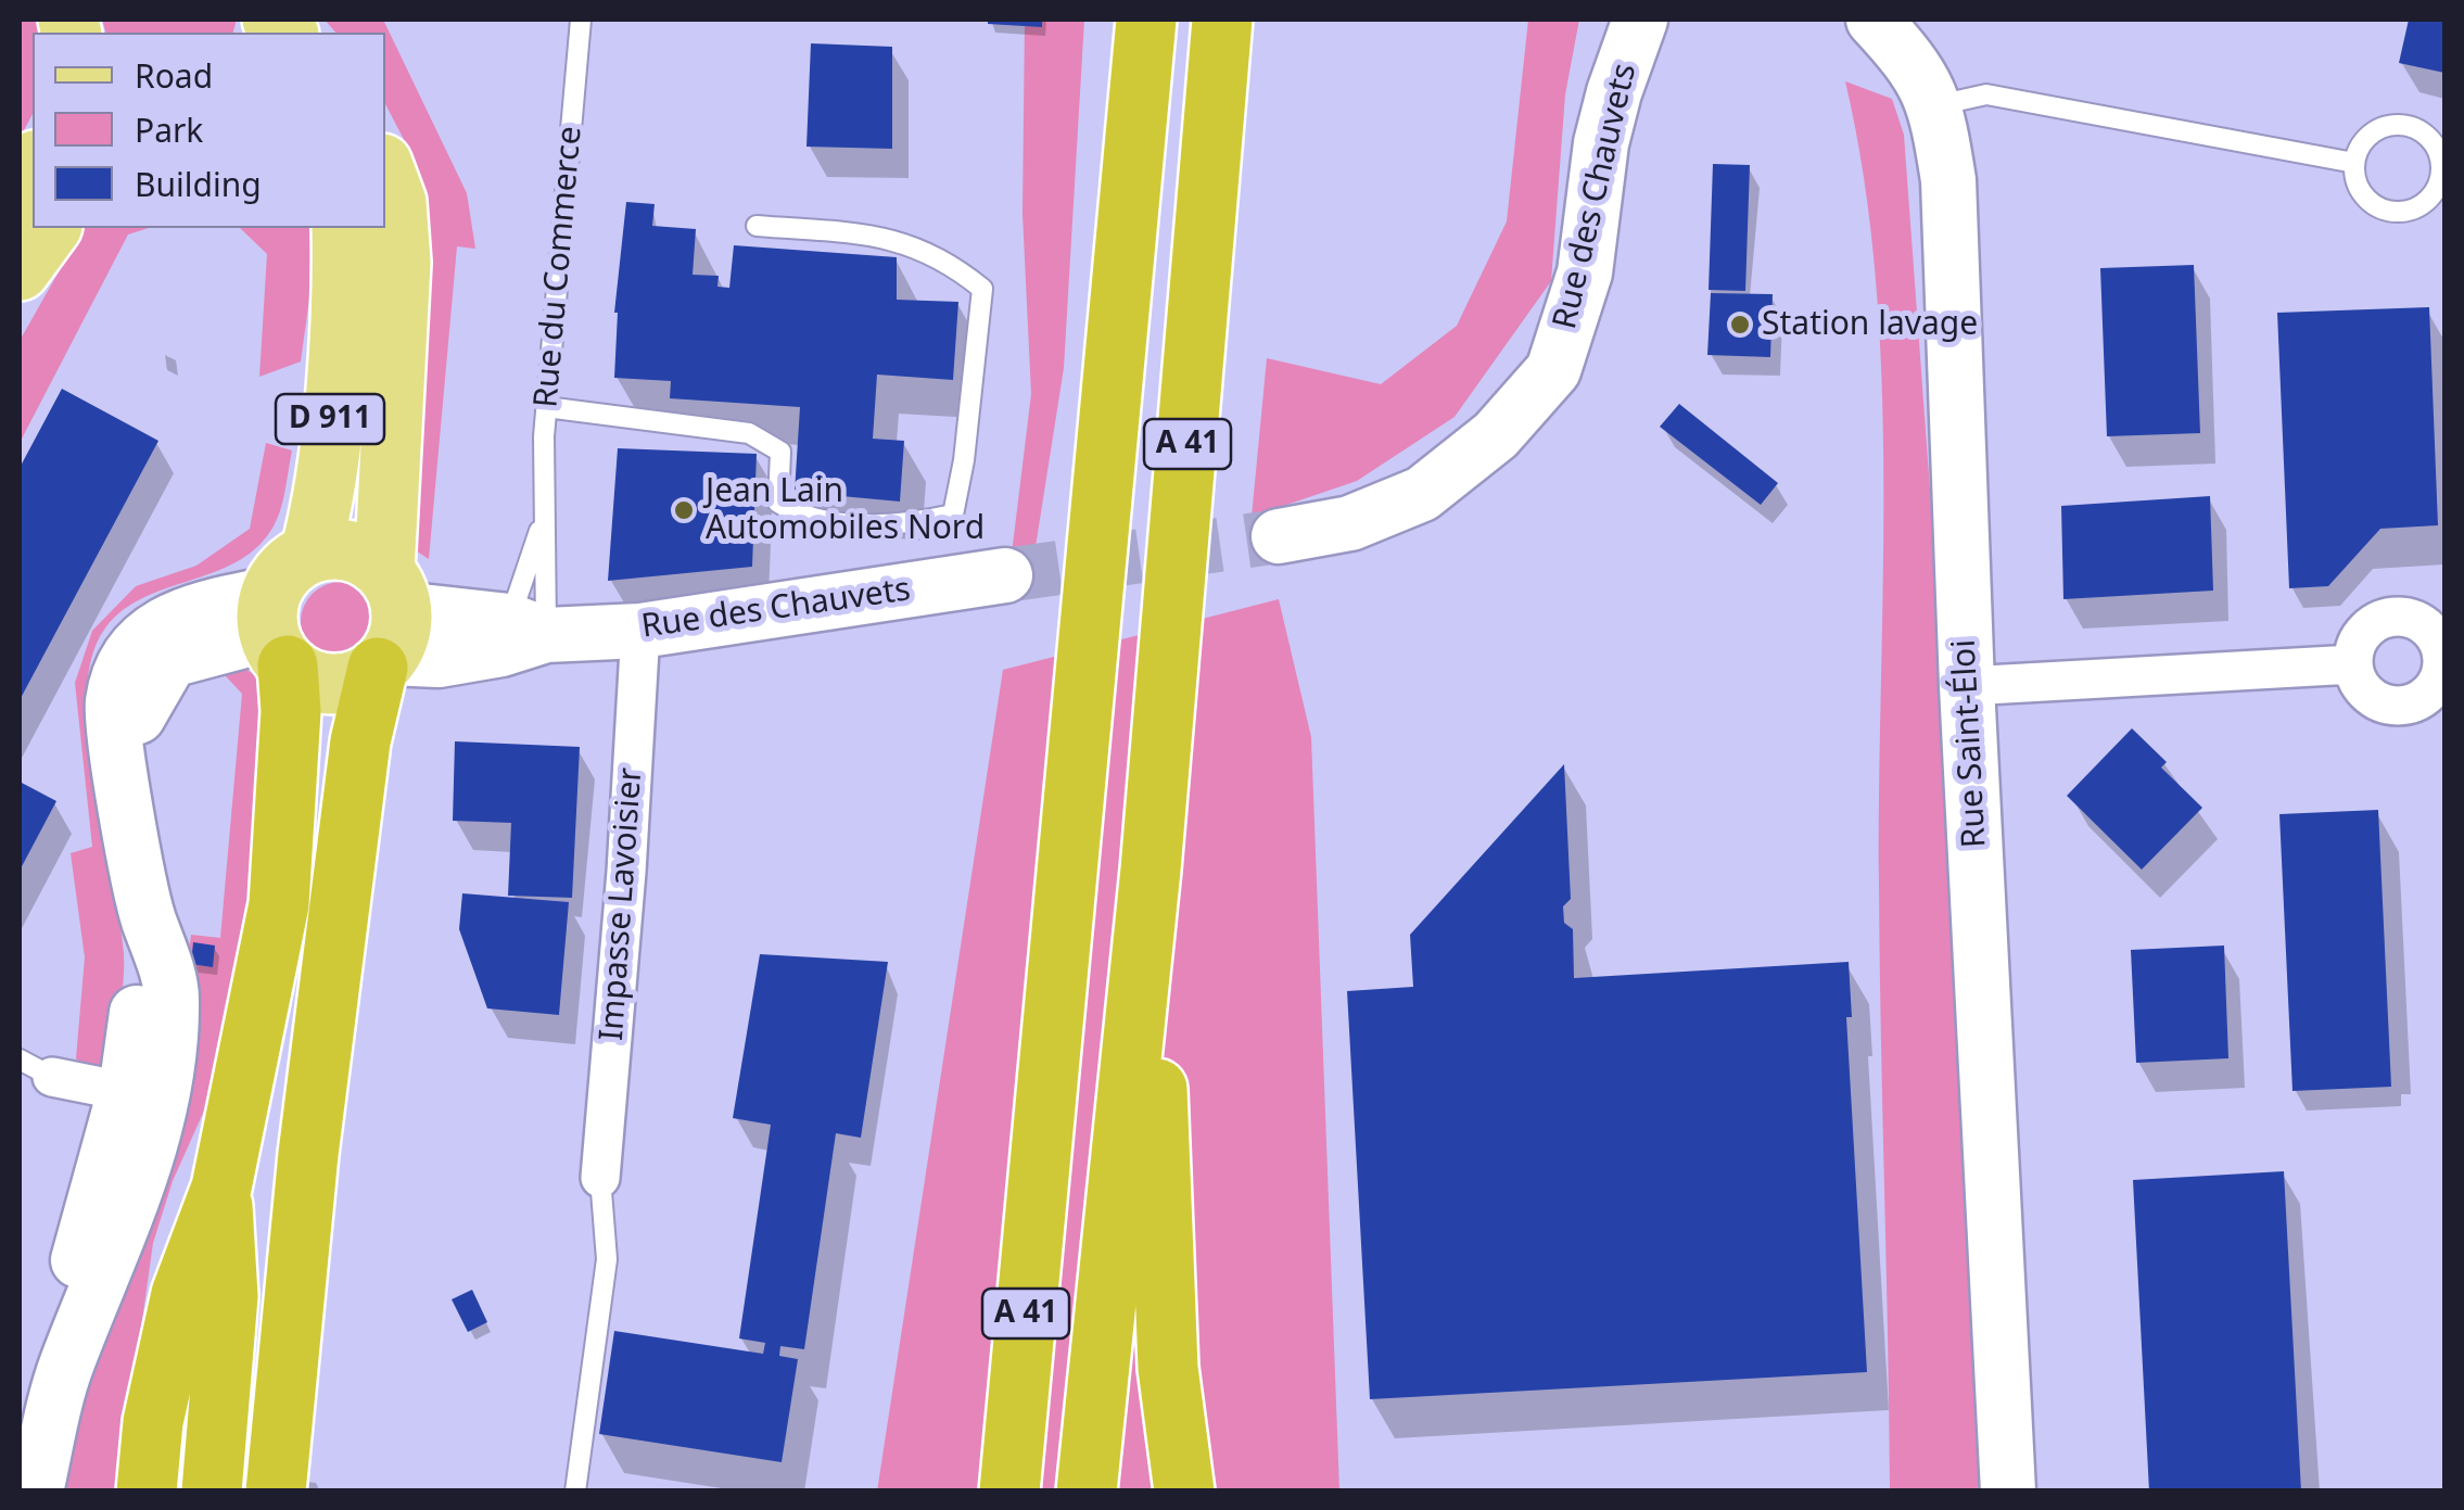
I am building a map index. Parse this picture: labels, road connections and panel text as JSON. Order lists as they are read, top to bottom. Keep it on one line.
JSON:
{"streets":{"highway":["A 41"],"main road":["Rue des Chauvets","D 911","Rue Saint-Éloi"],"street":["Impasse Lavoisier"],"lane":["Rue du Commerce"]},"crossings":[["Rue des Chauvets","Rue du Commerce"],["Rue des Chauvets","D 911"],["Rue des Chauvets","Impasse Lavoisier"]],"places":["Station lavage","Jean Lain Automobiles Nord"],"legend":["Road","Park","Building"]}
